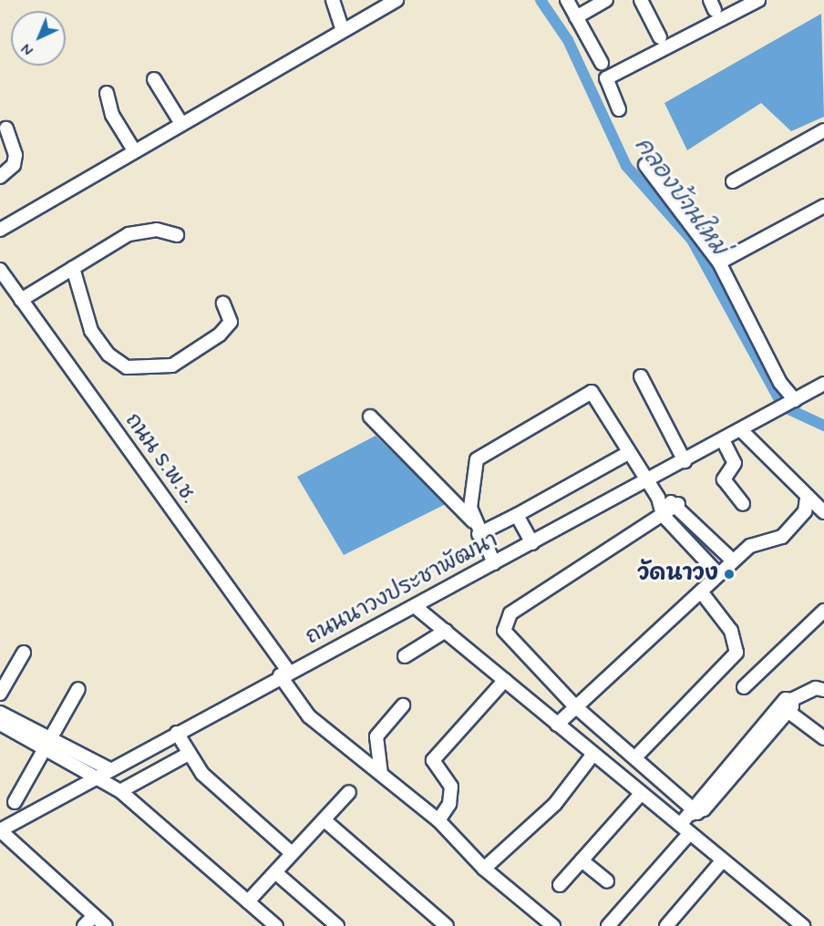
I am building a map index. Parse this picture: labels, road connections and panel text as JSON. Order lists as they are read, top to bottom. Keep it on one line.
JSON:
{"streets":{"street":["ถนน ร.พ.ช.","ถนนนาวงประชาพัฒนา"]},"crossings":[["ถนน ร.พ.ช.","ถนนนาวงประชาพัฒนา"]],"water":["คลองบ้านใหม่"],"places":["วัดนาวง"],"north":"bottom left"}
